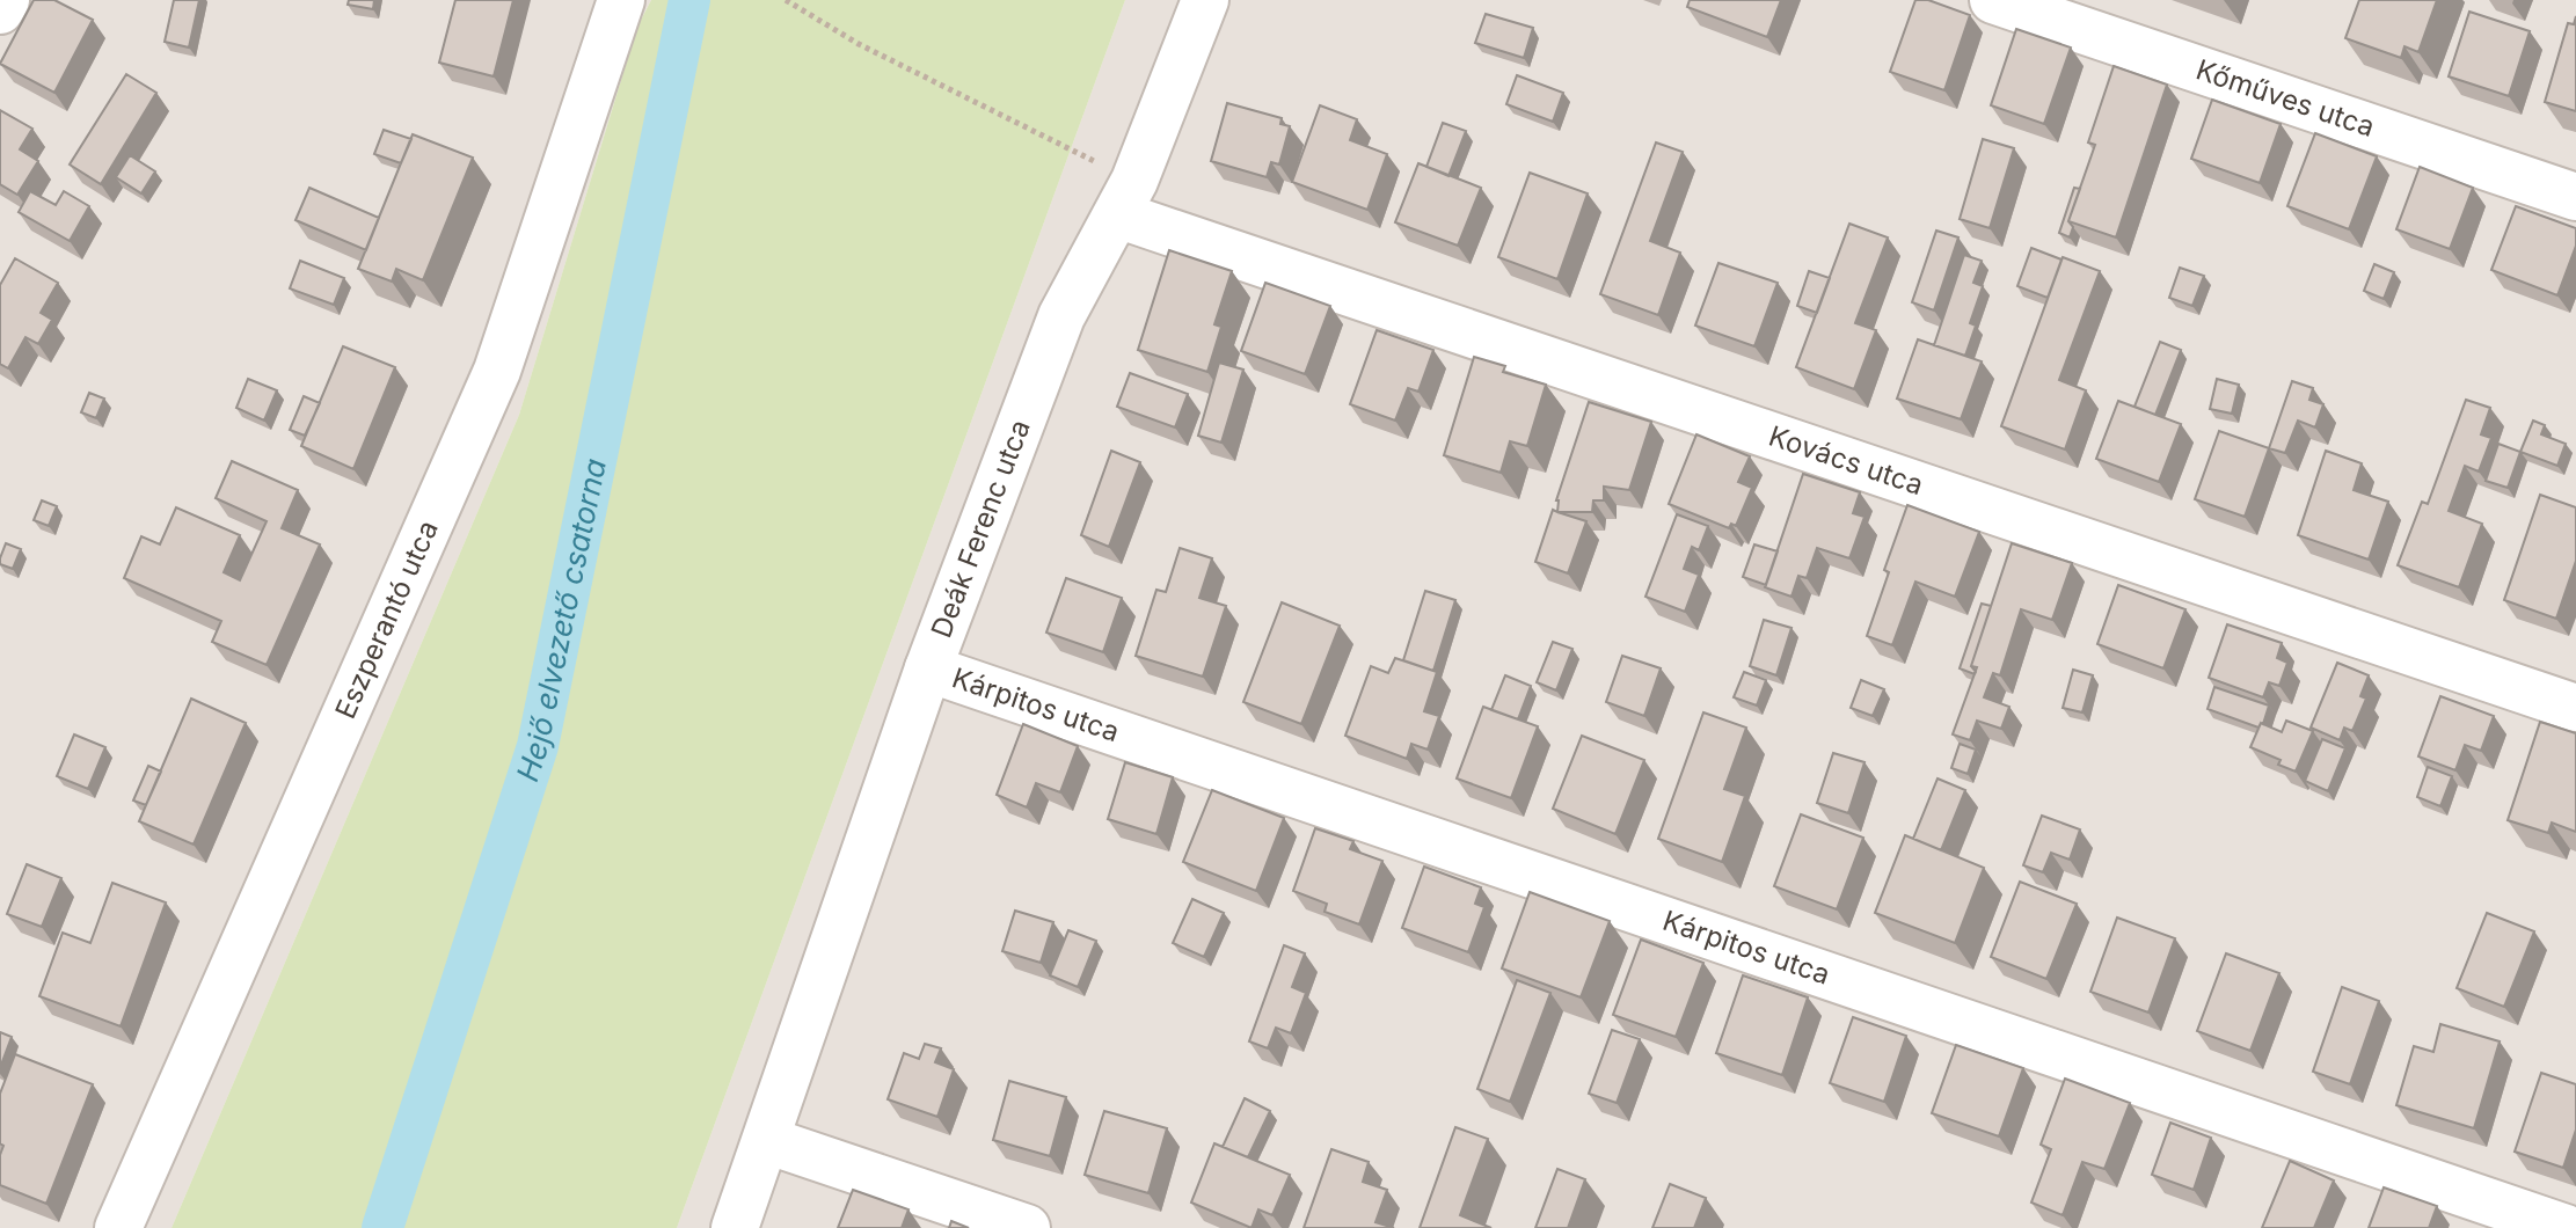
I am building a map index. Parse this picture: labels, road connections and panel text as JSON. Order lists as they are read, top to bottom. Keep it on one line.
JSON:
{"streets":{"street":["Kőműves utca","Kovács utca","Deák Ferenc utca","Eszperantó utca","Kárpitos utca"]},"crossings":[["Kovács utca","Deák Ferenc utca"],["Deák Ferenc utca","Kárpitos utca"]],"water":["Hejő elvezető csatorna"]}
